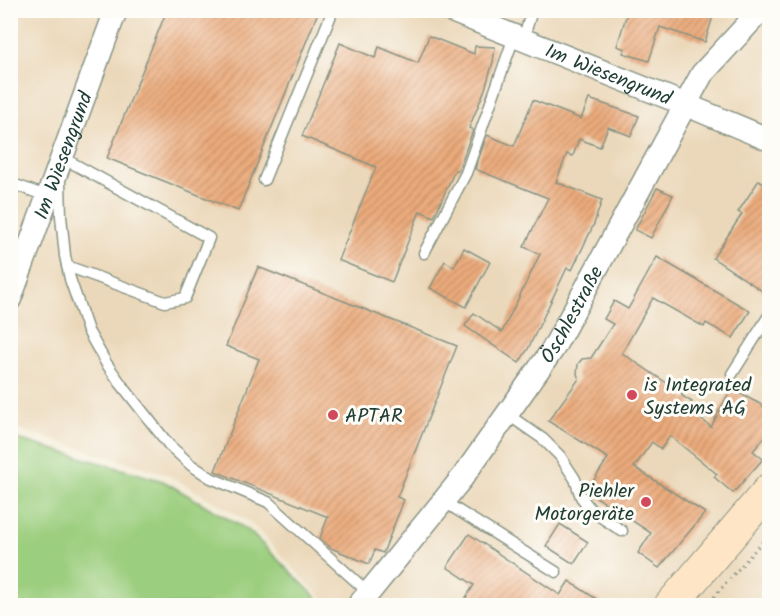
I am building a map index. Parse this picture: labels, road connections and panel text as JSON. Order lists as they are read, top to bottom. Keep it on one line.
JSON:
{"streets":{"street":["Im Wiesengrund","Öschlestraße"]},"crossings":[["Im Wiesengrund","Öschlestraße"]],"places":["is Integrated Systems AG","APTAR","Piehler Motorgeräte"]}
